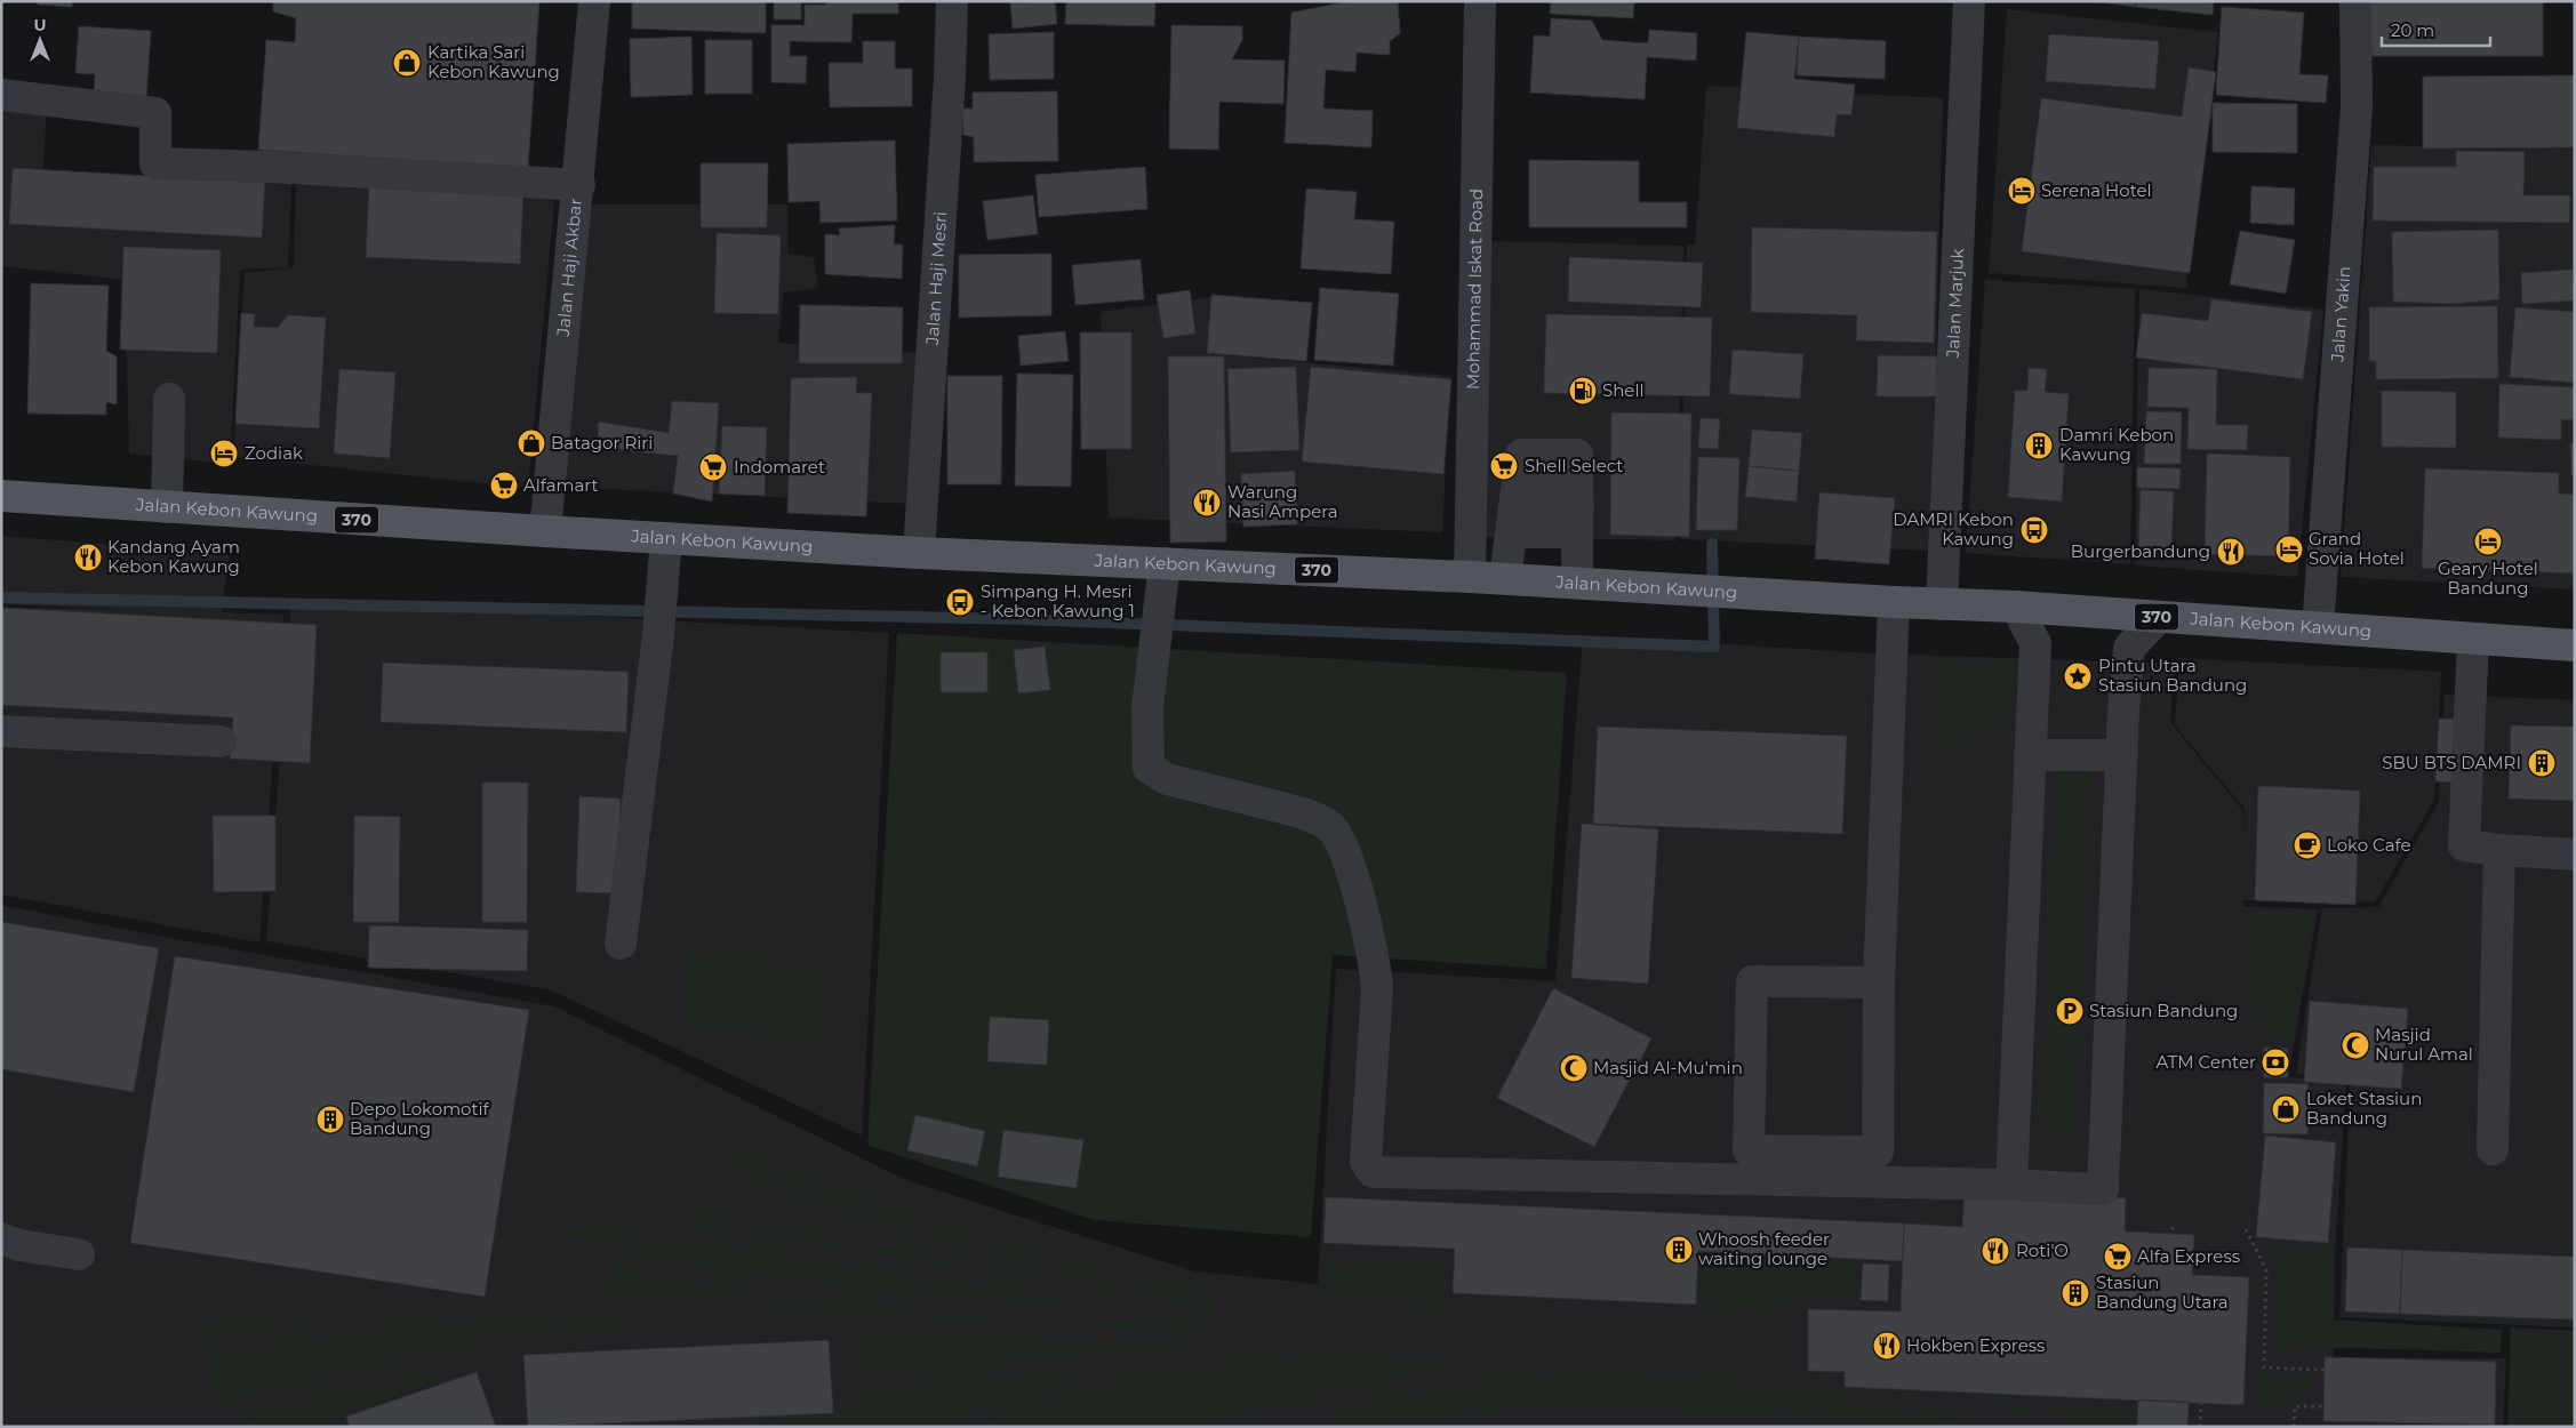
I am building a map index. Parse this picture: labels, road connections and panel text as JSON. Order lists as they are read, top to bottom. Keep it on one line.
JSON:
{"streets":{"main road":["Jalan Kebon Kawung","370"],"street":["Jalan Haji Akbar","Jalan Haji Mesri","Mohammad Iskat Road","Jalan Marjuk","Jalan Yakin"]},"crossings":[["Jalan Haji Akbar","Jalan Kebon Kawung"],["Jalan Haji Mesri","Jalan Kebon Kawung"],["Mohammad Iskat Road","Jalan Kebon Kawung"],["Jalan Marjuk","Jalan Kebon Kawung"],["Jalan Yakin","Jalan Kebon Kawung"]],"places":{"shop":["Kartika Sari Kebon Kawung","Batagor Riri","Loket Stasiun Bandung"],"hotel":["Serena Hotel","Zodiak","Geary Hotel Bandung","Grand Sovia Hotel"],"fuel station":["Shell"],"building":["Damri Kebon Kawung","SBU BTS DAMRI","Depo Lokomotif Bandung","Whoosh feeder waiting lounge","Stasiun Bandung Utara"],"supermarket":["Shell Select","Indomaret","Alfamart","Alfa Express"],"restaurant":["Warung Nasi Ampera","Burgerbandung","Kandang Ayam Kebon Kawung","Roti'O","Hokben Express"],"bus stop":["DAMRI Kebon Kawung","Simpang H. Mesri - Kebon Kawung 1"],"place":["Pintu Utara Stasiun Bandung"],"cafe":["Loko Cafe"],"parking":["Stasiun Bandung"],"mosque":["Masjid Nurul Amal","Masjid Al-Mu'min"],"bank":["ATM Center"]},"scale_bar":"20 m","north":"top"}
